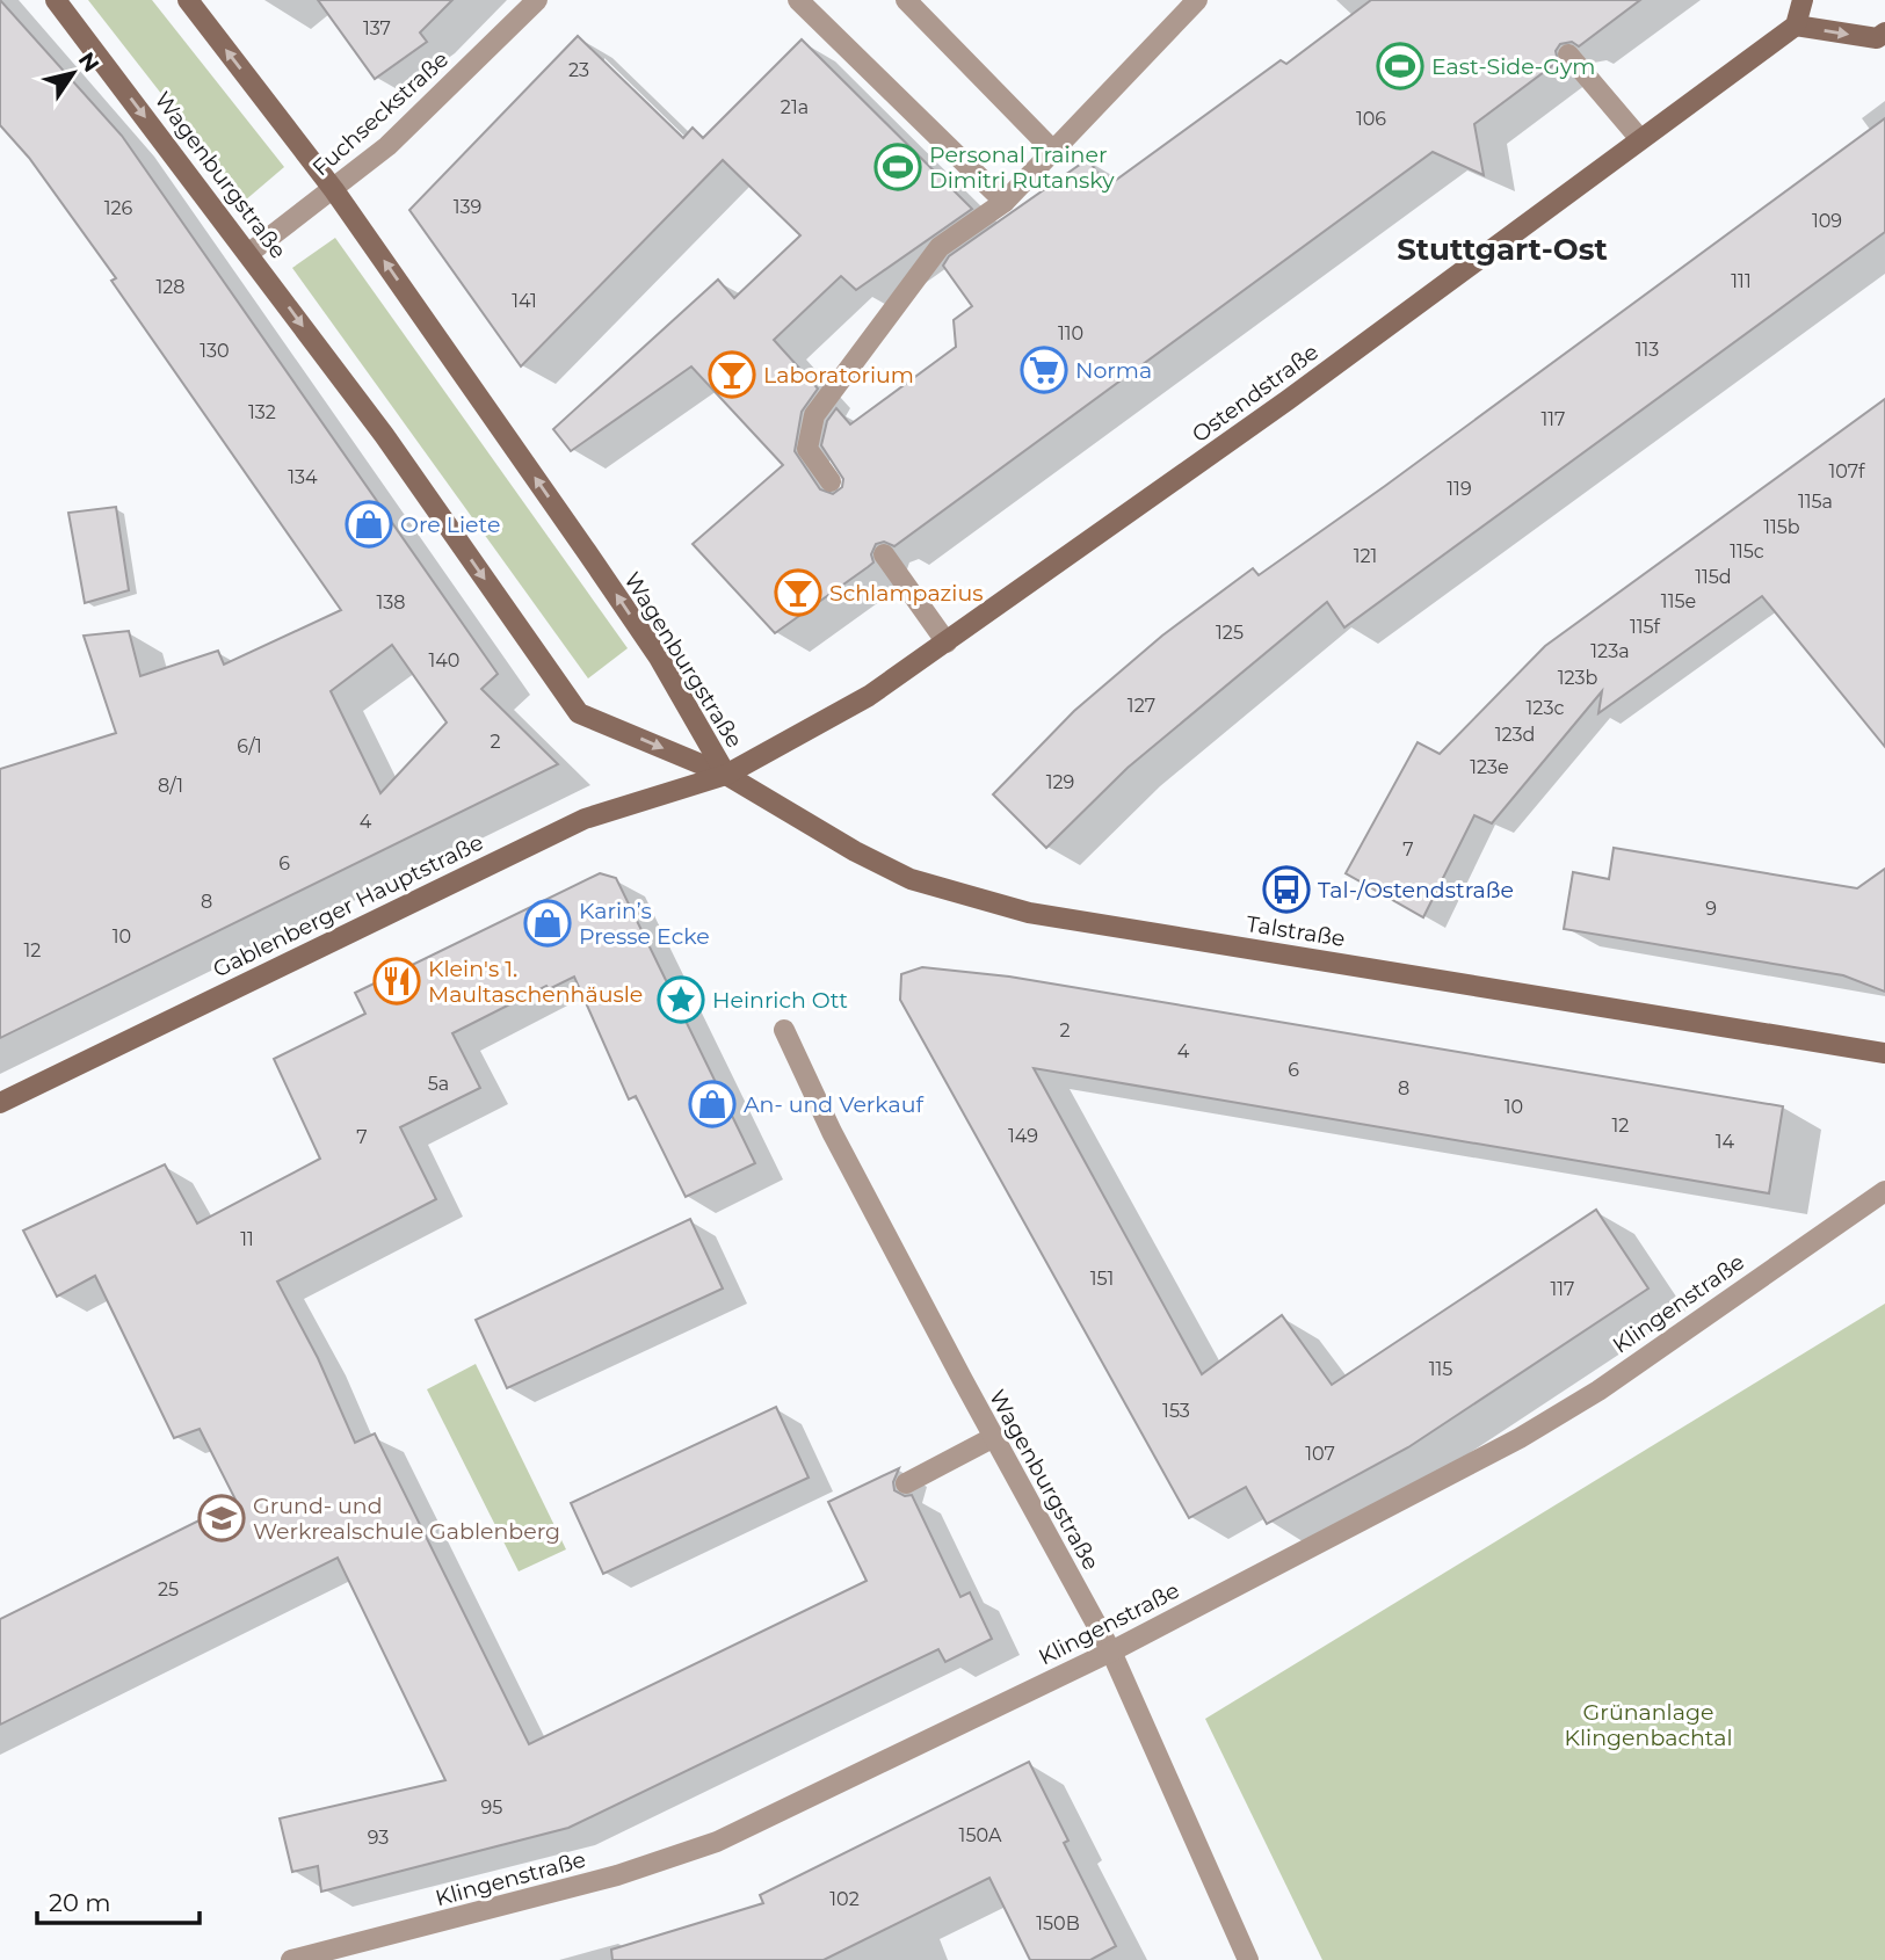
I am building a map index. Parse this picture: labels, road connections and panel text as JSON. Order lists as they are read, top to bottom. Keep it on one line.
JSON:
{"streets":{"main road":["Wagenburgstraße","Ostendstraße","Gablenberger Hauptstraße","Talstraße"],"street":["Fuchseckstraße","Klingenstraße"]},"crossings":[["Fuchseckstraße","Wagenburgstraße"],["Wagenburgstraße","Ostendstraße"],["Wagenburgstraße","Gablenberger Hauptstraße"],["Wagenburgstraße","Talstraße"],["Wagenburgstraße","Klingenstraße"],["Ostendstraße","Gablenberger Hauptstraße"],["Ostendstraße","Talstraße"],["Gablenberger Hauptstraße","Talstraße"]],"districts":["Stuttgart-Ost"],"parks":["Grünanlage Klingenbachtal"],"places":{"sports":["East-Side-Gym","Personal Trainer Dimitri Rutansky"],"supermarket":["Norma"],"bar":["Laboratorium","Schlampazius"],"shop":["Ore Liete","Karin’s Presse Ecke","An- und Verkauf"],"bus stop":["Tal-/Ostendstraße"],"restaurant":["Klein's 1. Maultaschenhäusle"],"place":["Heinrich Ott"],"school or university":["Grund- und Werkrealschule Gablenberg"]},"house_numbers":["137","23","21a","106","139","126","109","111","128","141","110","113","130","132","117","107f","134","119","115a","115b","115c","121","115d","115e","138","115f","125","123a","140","123b","127","123c","123d","2","6/1","123e","129","8/1","4","7","6","8","9","10","12","2","4","6","5a","8","10","12","149","7","14","11","151","117","115","153","107","25","95","150A","93","102","150B"],"scale_bar":"20 m","north":"top right"}
